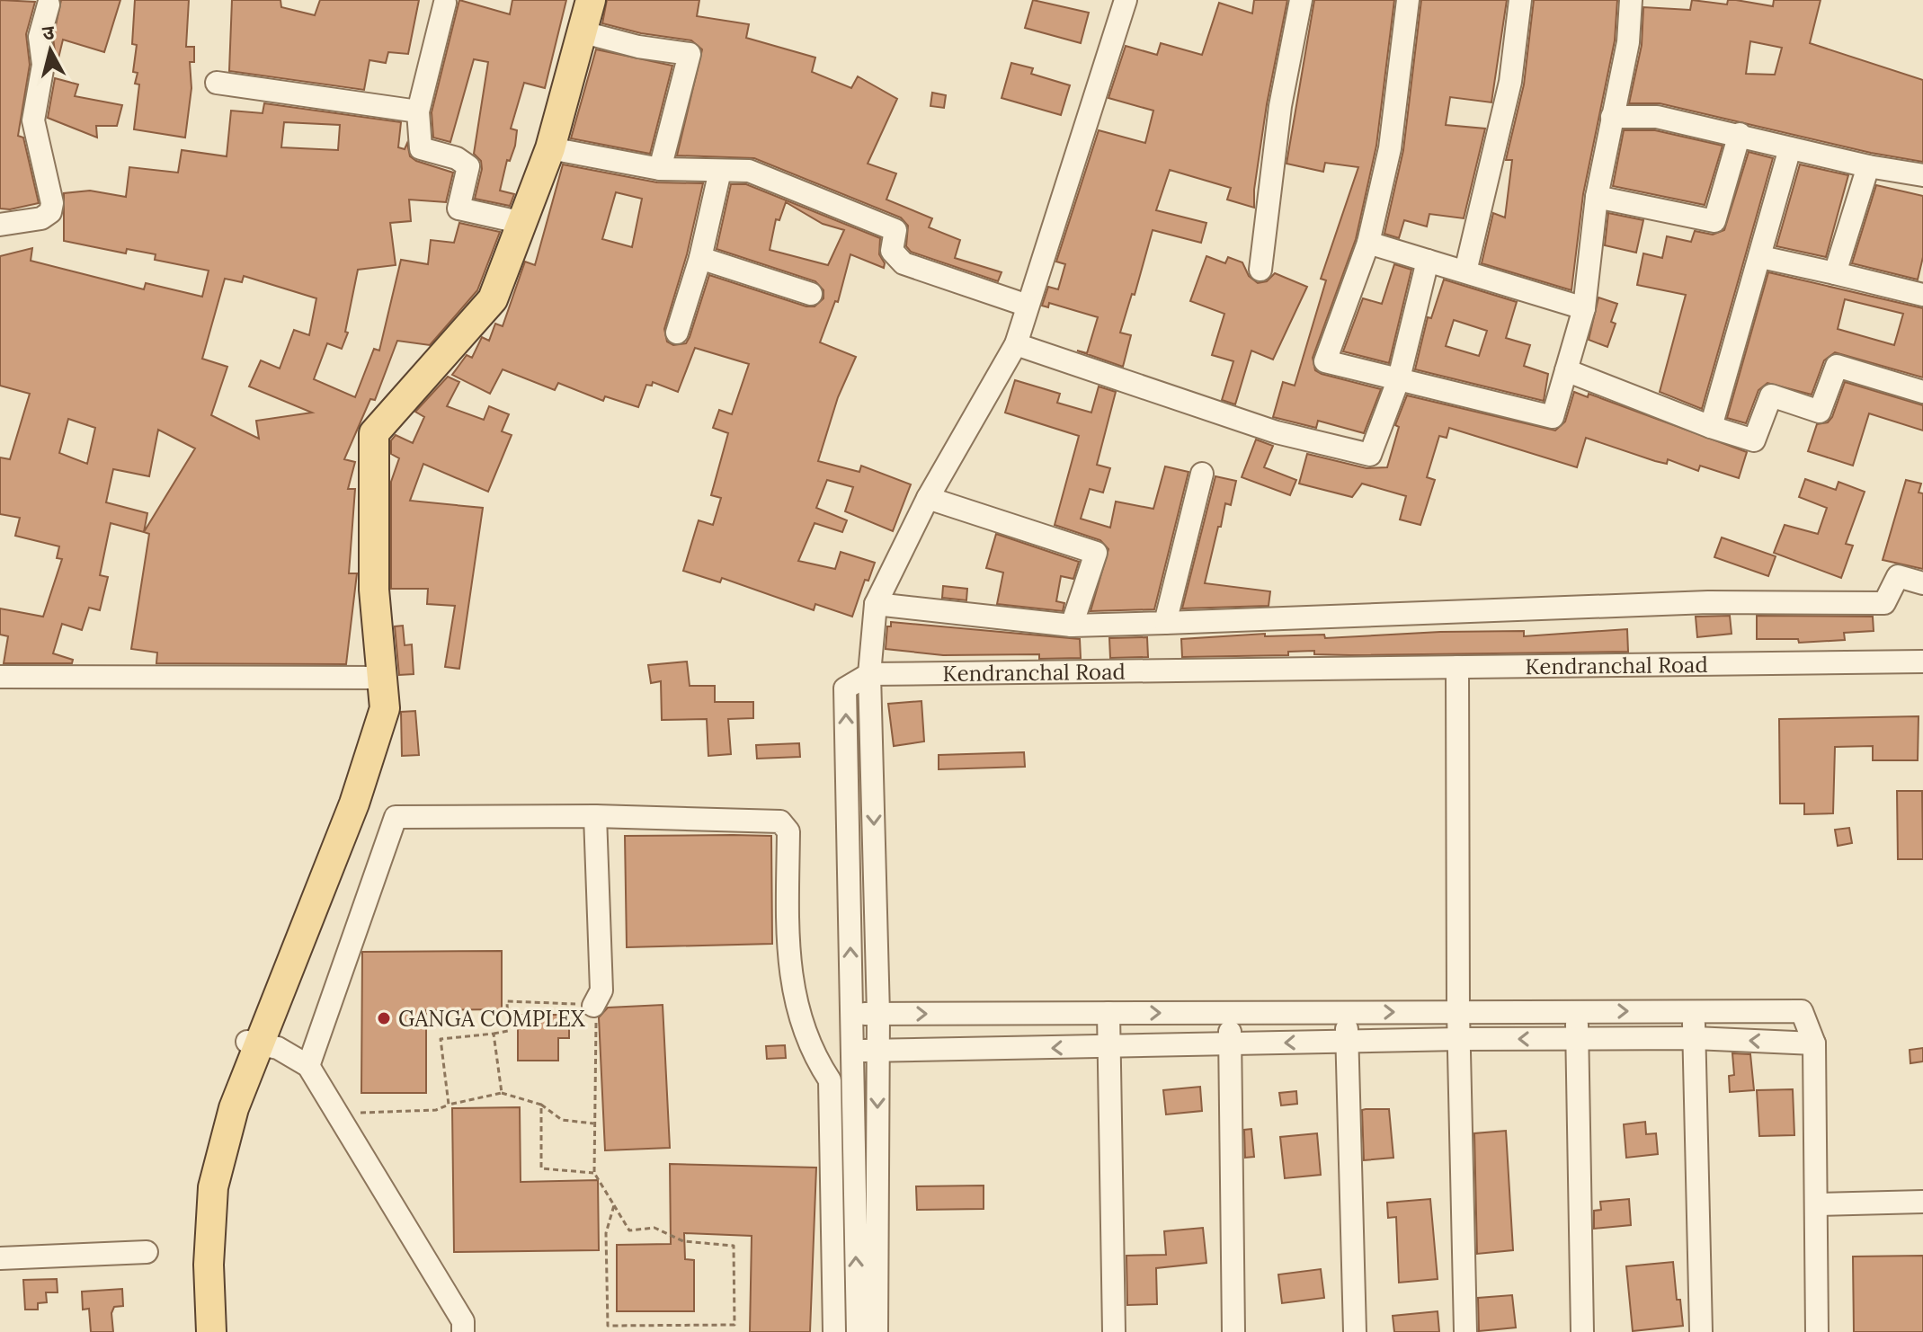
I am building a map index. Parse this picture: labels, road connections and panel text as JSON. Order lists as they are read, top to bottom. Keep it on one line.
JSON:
{"streets":{"street":["Kendranchal Road"]},"places":["GANGA COMPLEX"],"north":"top"}
